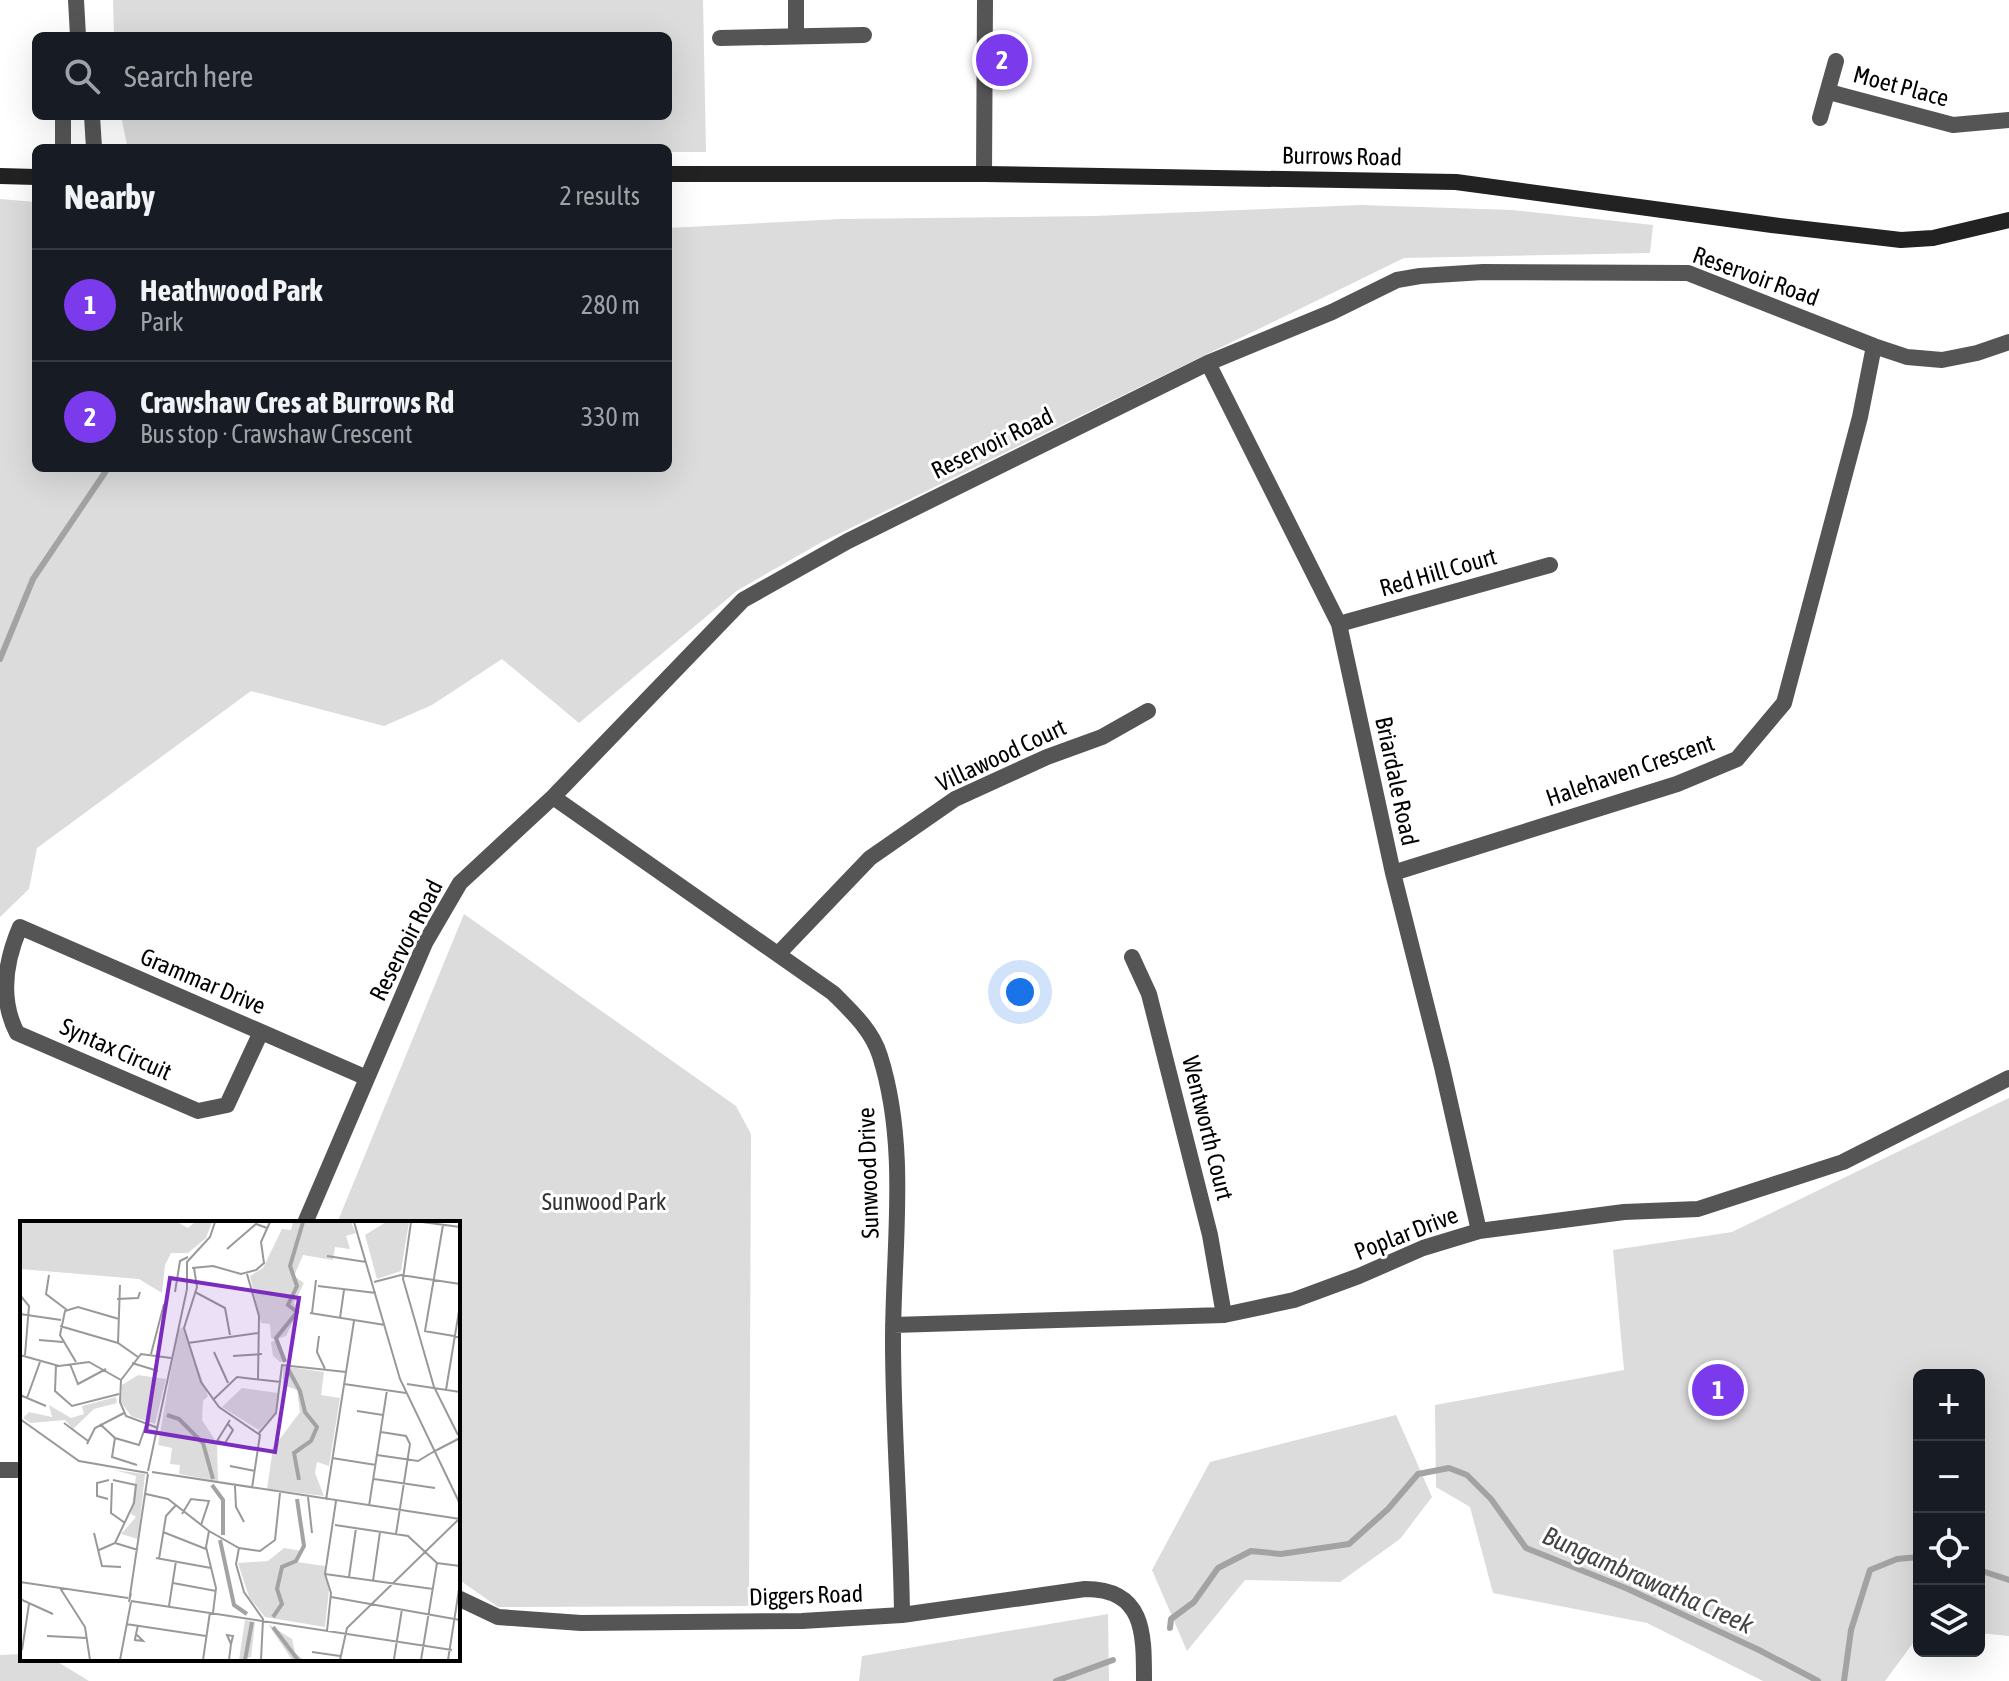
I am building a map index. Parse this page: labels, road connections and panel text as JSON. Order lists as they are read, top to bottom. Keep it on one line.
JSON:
{"streets":{"main road":["Burrows Road"],"street":["Moet Place","Reservoir Road","Red Hill Court","Villawood Court","Halehaven Crescent","Briardale Road","Grammar Drive","Syntax Circuit","Wentworth Court","Sunwood Drive","Poplar Drive","Diggers Road"]},"crossings":[["Reservoir Road","Halehaven Crescent"],["Reservoir Road","Briardale Road"],["Reservoir Road","Grammar Drive"],["Reservoir Road","Sunwood Drive"],["Red Hill Court","Briardale Road"],["Villawood Court","Sunwood Drive"],["Halehaven Crescent","Briardale Road"],["Briardale Road","Poplar Drive"],["Grammar Drive","Syntax Circuit"],["Wentworth Court","Poplar Drive"],["Sunwood Drive","Poplar Drive"],["Sunwood Drive","Diggers Road"]],"water":["Bungambrawatha Creek"],"parks":["Sunwood Park"],"page":{"pins":["2","1"],"search":"Search here","heading":["Nearby","2 results"],"list":[{"mark":"1","name":"Heathwood Park","note":"Park","value":"280 m"},{"mark":"2","name":"Crawshaw Cres at Burrows Rd","note":"Bus stop · Crawshaw Crescent","value":"330 m"}],"map_buttons":["+","−"]}}
